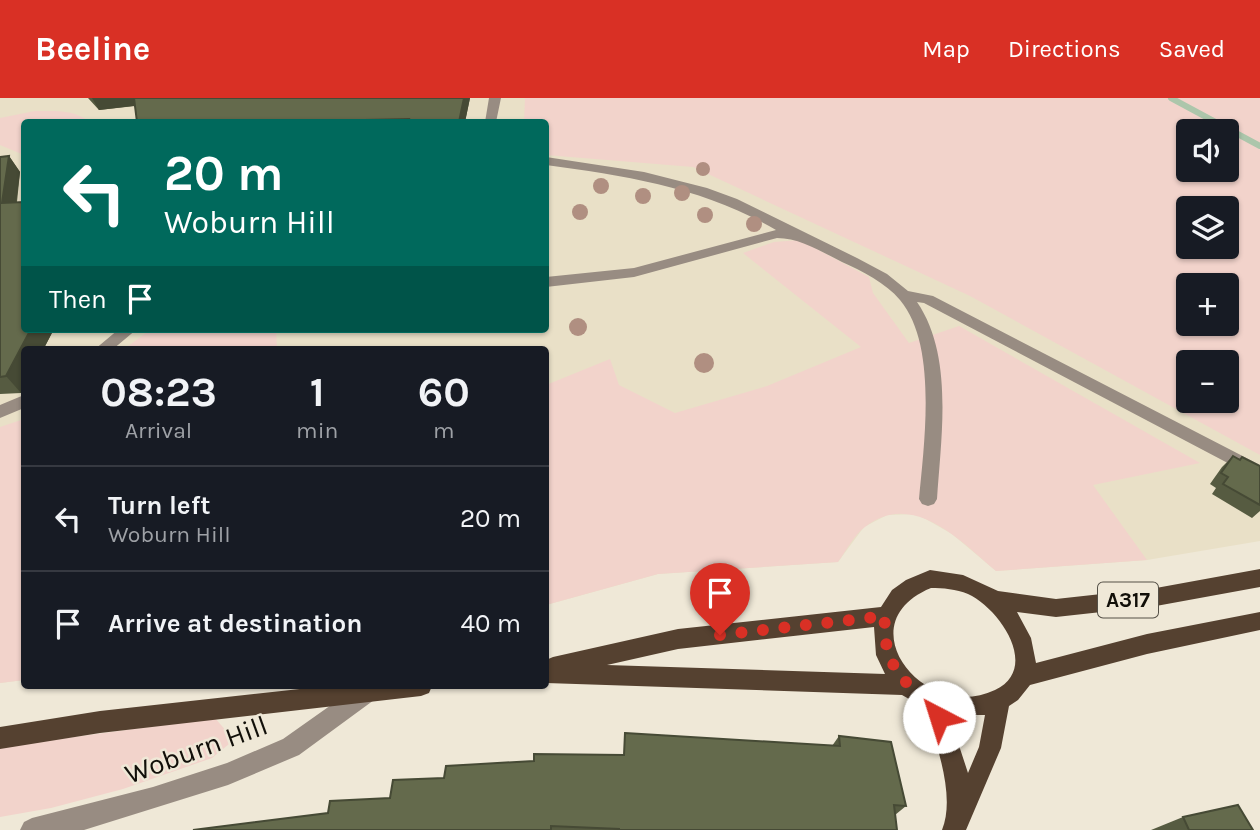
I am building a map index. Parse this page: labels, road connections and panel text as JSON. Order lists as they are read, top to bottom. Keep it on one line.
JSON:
{"streets":{"main road":["A317","Woburn Hill"]},"page":{"header":"Beeline","nav":["Map","Directions","Saved"],"map_buttons":["+","−"],"turn":["20 m","Woburn Hill"],"then":"Then","eta":["08:23","Arrival","1","min","60","m"],"list":[{"name":"Turn left","note":"Woburn Hill","value":"20 m"},{"name":"Arrive at destination","value":"40 m"}]}}
